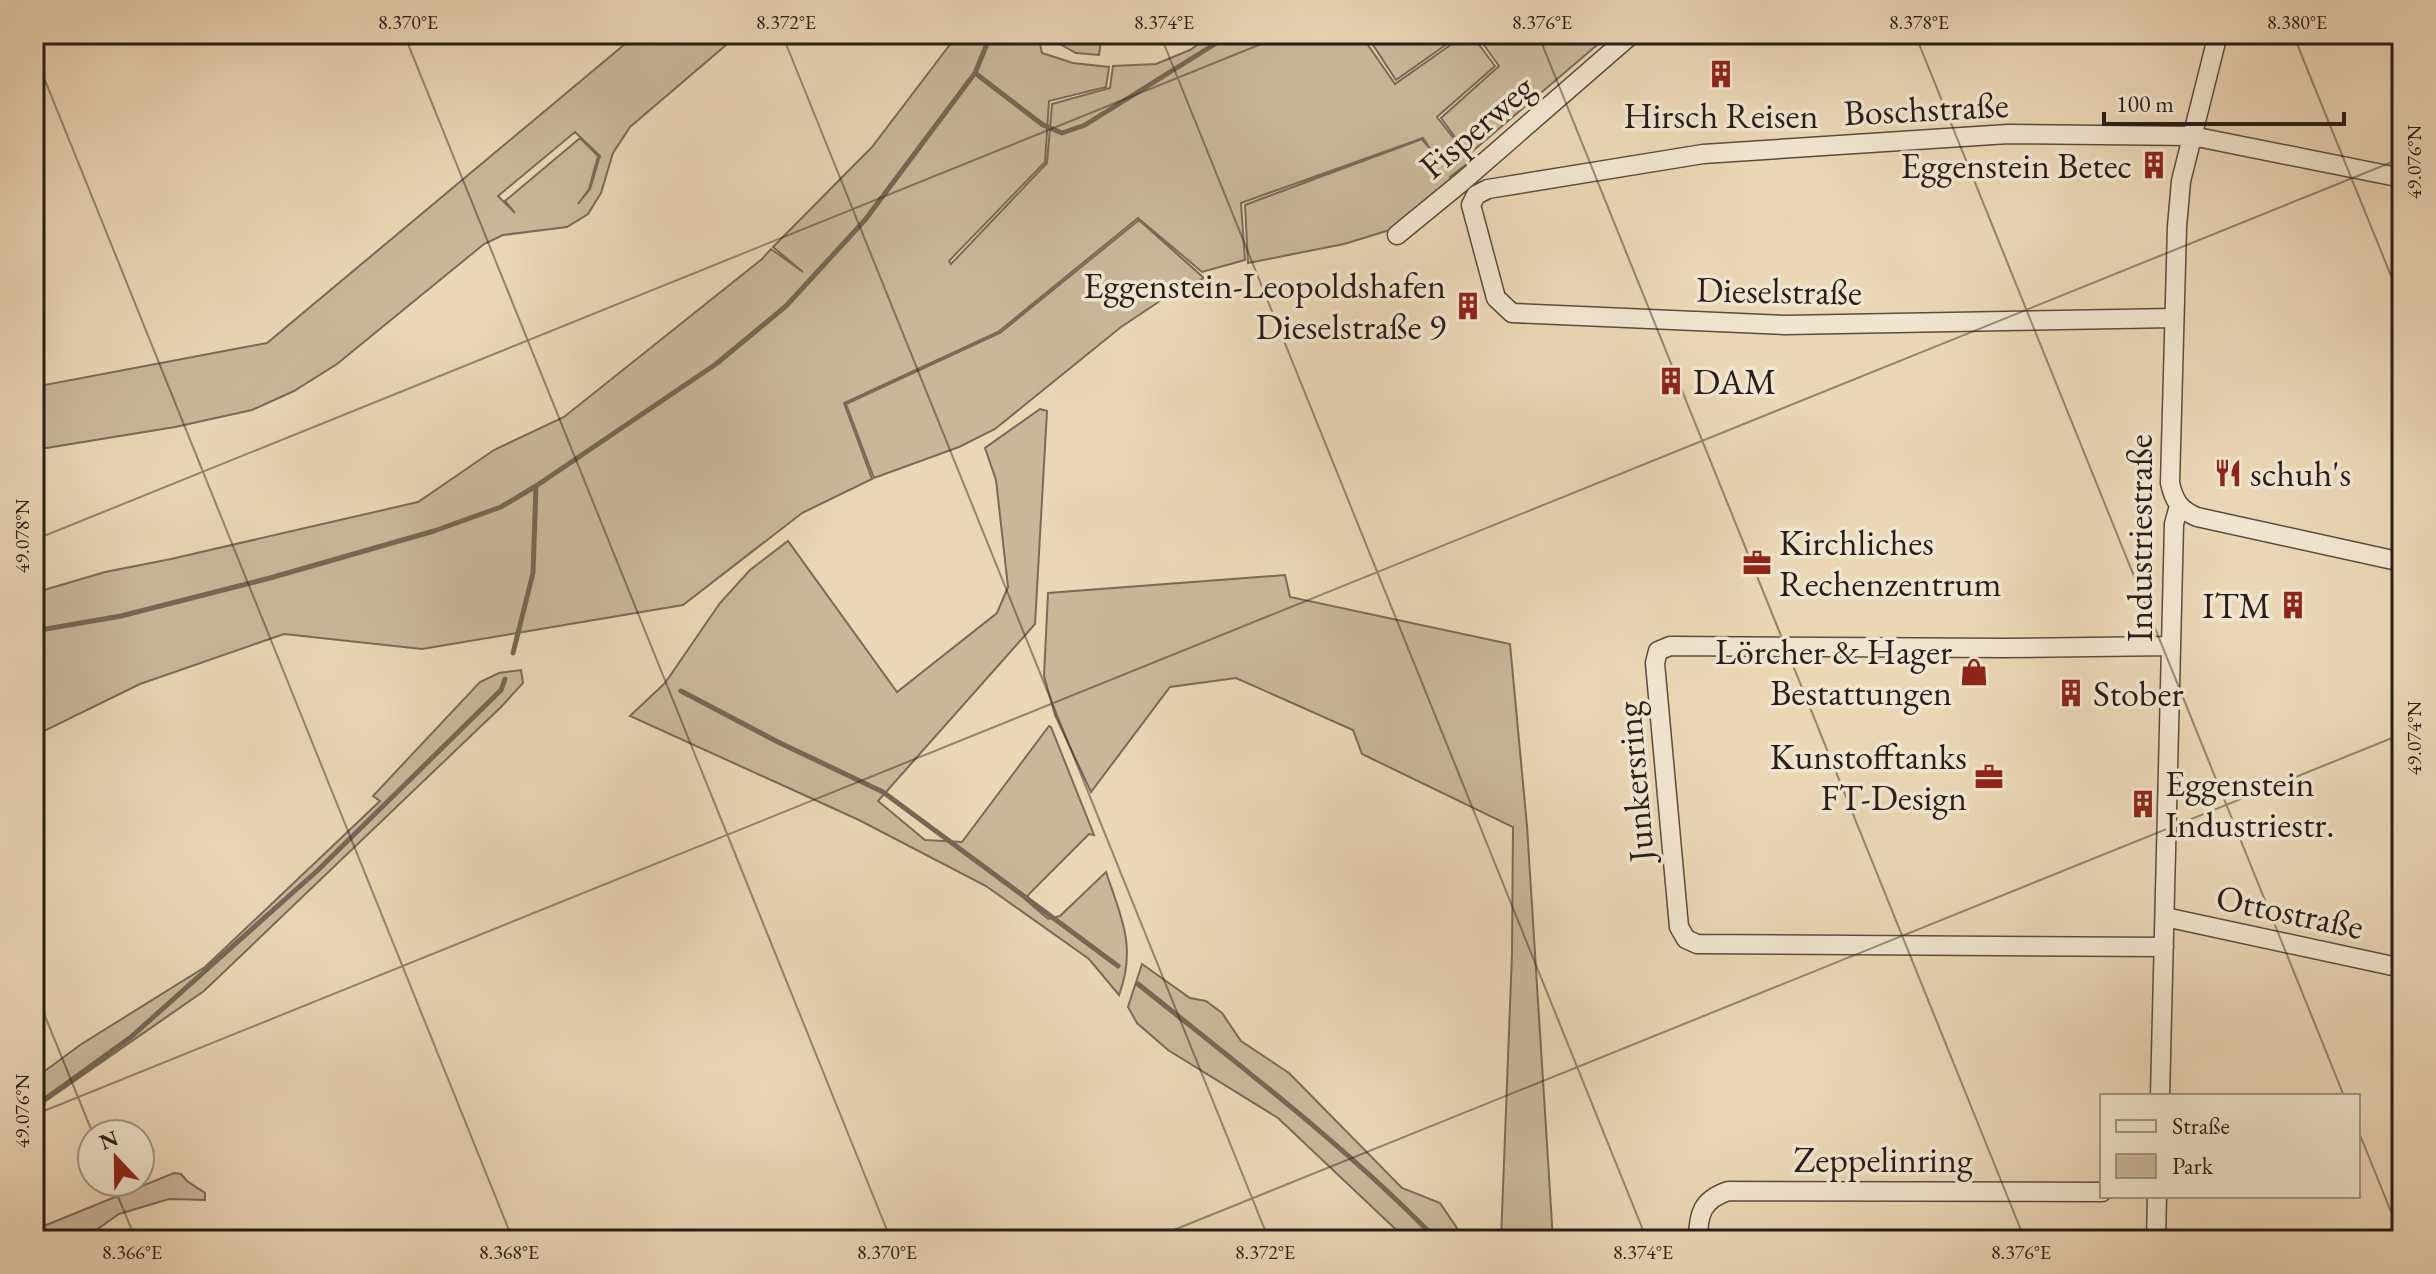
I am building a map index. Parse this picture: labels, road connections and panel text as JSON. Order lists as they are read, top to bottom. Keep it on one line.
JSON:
{"streets":{"street":["Boschstraße","Fisperweg","Dieselstraße","Industriestraße","Junkersring","Ottostraße","Zeppelinring"]},"crossings":[["Boschstraße","Dieselstraße"],["Boschstraße","Industriestraße"],["Dieselstraße","Industriestraße"],["Industriestraße","Junkersring"],["Industriestraße","Ottostraße"]],"places":{"building":["Hirsch Reisen","Eggenstein Betec","Eggenstein-Leopoldshafen Dieselstraße 9","DAM","ITM","Stober","Eggenstein Industriestr."],"restaurant":["schuh's"],"office":["Kirchliches Rechenzentrum","Kunstofftanks FT-Design"],"shop":["Lörcher & Hager Bestattungen"]},"legend":["Straße","Park"],"scale_bar":"100 m","north":"top","coordinates":["8.370°E","8.372°E","8.374°E","8.376°E","8.378°E","8.380°E","49.076°N","49.078°N","49.074°N","8.366°E","8.368°E"]}
